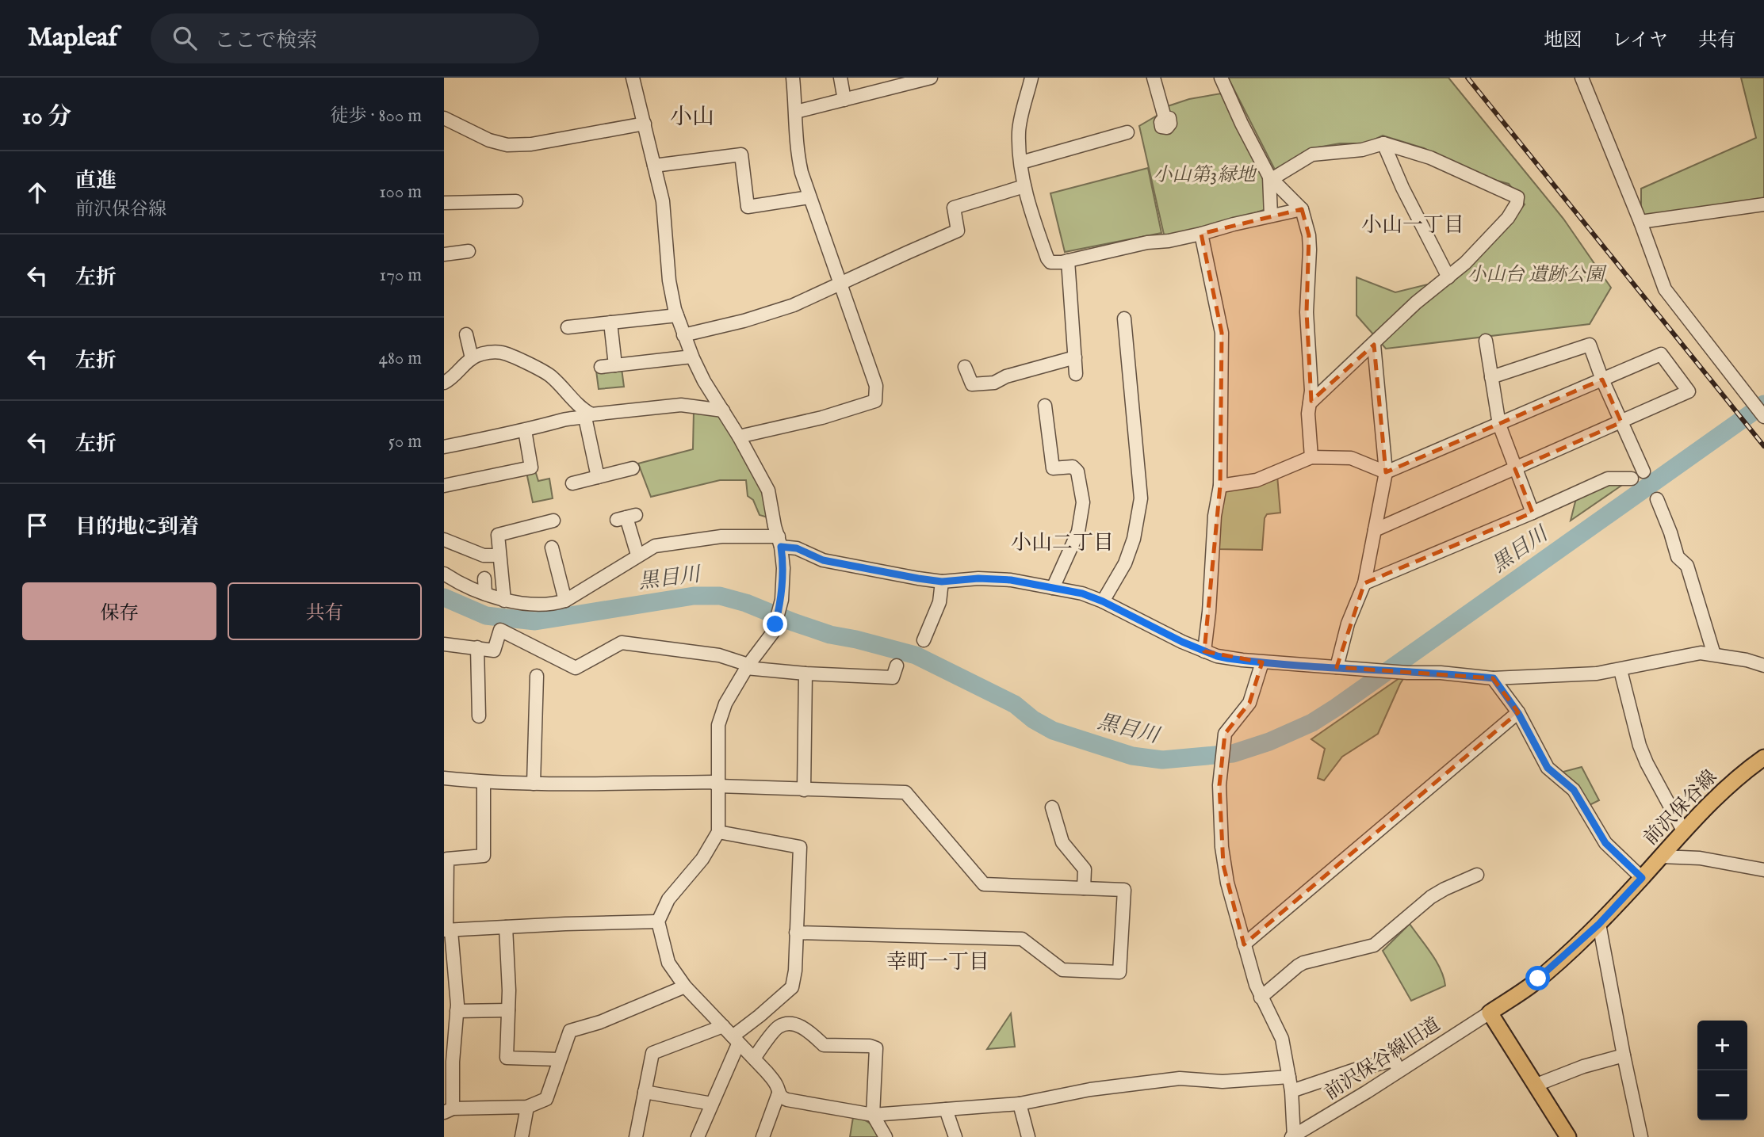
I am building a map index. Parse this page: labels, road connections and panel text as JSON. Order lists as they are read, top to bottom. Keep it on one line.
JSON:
{"streets":{"main road":["前沢保谷線"],"street":["前沢保谷線旧道"]},"crossings":[["前沢保谷線","前沢保谷線旧道"]],"districts":["小山","小山一丁目","小山二丁目","幸町一丁目"],"water":["黒目川"],"parks":["小山第3緑地","小山台 遺跡公園"],"page":{"header":"Mapleaf","search":"ここで検索","nav":["地図","レイヤ","共有"],"heading":["10 分","徒歩 · 800 m"],"list":[["直進","前沢保谷線","100 m"],["左折","170 m"],["左折","480 m"],["左折","50 m"],"目的地に到着"],"buttons":["保存","共有"],"map_buttons":["+","−"]}}
